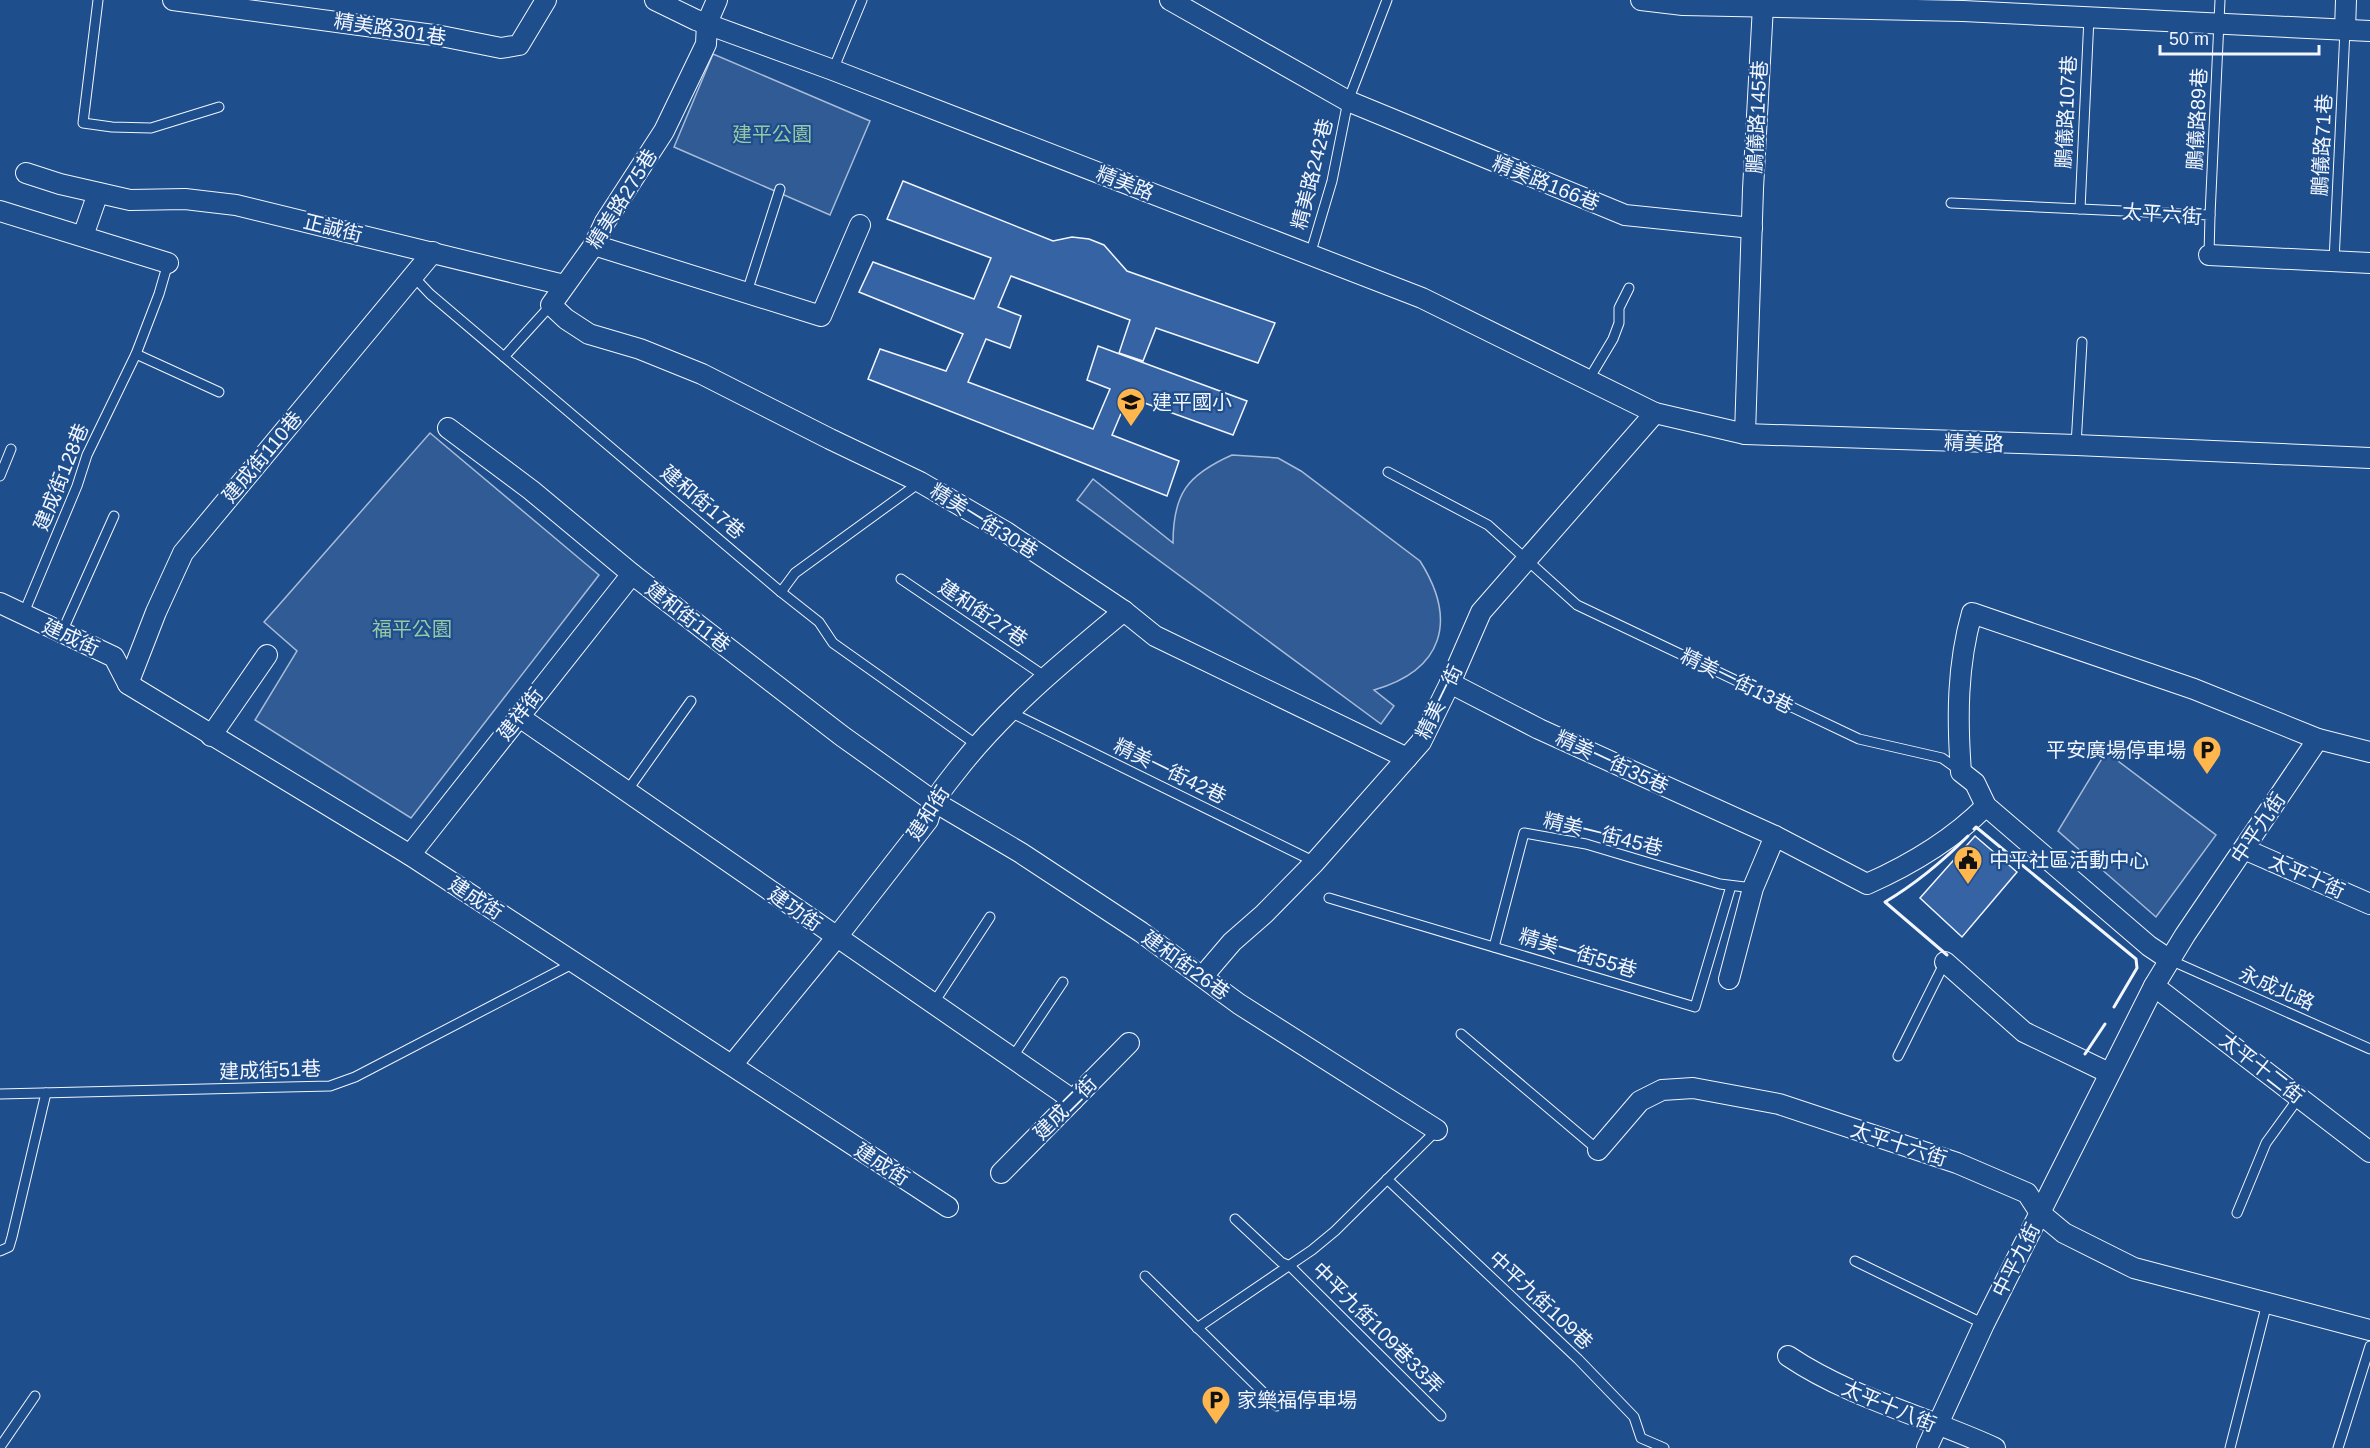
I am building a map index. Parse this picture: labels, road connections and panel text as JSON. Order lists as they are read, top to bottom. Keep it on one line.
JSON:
{"streets":{"street":["精美路301巷","鵬儀路145巷","精美路","精美路166巷","精美路275巷","太平六街","正誠街","建成街110巷","精美一街30巷","建和街11巷","建成街","精美一街13巷","精美一街","建祥街","精美一街35巷","建和街","中平九街","太平十街","建功街","建和街26巷","太平十二街","建成二街","太平十六街","太平十八街"],"lane":["鵬儀路107巷","鵬儀路89巷","鵬儀路71巷","精美路242巷","建成街128巷","建和街17巷","建和街27巷","精美一街42巷","精美一街45巷","精美一街55巷","永成北路","建成街51巷","中平九街109巷","中平九街109巷33弄"]},"crossings":[["鵬儀路107巷","太平六街"],["鵬儀路145巷","精美路166巷"],["鵬儀路89巷","太平六街"],["鵬儀路71巷","太平六街"],["精美路242巷","精美路"],["精美路242巷","精美路166巷"],["精美路","精美路275巷"],["精美路","精美一街"],["精美路275巷","正誠街"],["精美路275巷","建和街17巷"],["精美路275巷","精美一街30巷"],["正誠街","建成街110巷"],["建成街110巷","建和街17巷"],["建成街110巷","建成街"],["建成街128巷","建成街"],["建和街17巷","建和街"],["精美一街30巷","精美一街"],["精美一街30巷","建和街"],["建和街27巷","建和街"],["建和街11巷","建祥街"],["建和街11巷","建和街"],["建和街11巷","建和街26巷"],["建成街","建祥街"],["建成街","建和街"],["建成街","建成街51巷"],["精美一街13巷","精美一街"],["精美一街13巷","精美一街35巷"],["精美一街","精美一街35巷"],["精美一街","精美一街42巷"],["精美一街","建和街26巷"],["建祥街","建功街"],["精美一街42巷","建和街"],["建和街","建功街"],["建和街","建和街26巷"],["中平九街","太平十街"],["中平九街","永成北路"],["中平九街","太平十二街"],["中平九街","太平十六街"],["中平九街","太平十八街"],["精美一街45巷","精美一街55巷"],["建功街","建成二街"]],"parks":["建平公園","福平公園"],"places":{"school or university":["建平國小"],"parking":["平安廣場停車場","家樂福停車場"],"public building":["中平社區活動中心"]},"scale_bar":"50 m"}
